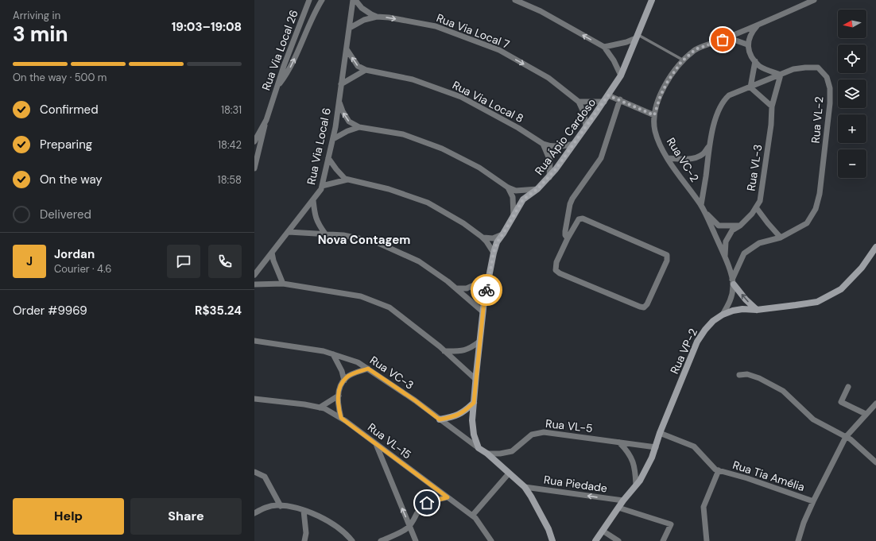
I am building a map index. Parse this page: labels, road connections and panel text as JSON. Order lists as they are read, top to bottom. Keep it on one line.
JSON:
{"streets":{"street":["Rua Via Local 7","Rua Via Local 26","Rua Via Local 8","Rua VL-2","Rua Ápio Cardoso","Rua Via Local 6","Rua VC-2","Rua VL-3","Rua VP-2","Rua VC-3","Rua VL-5","Rua VL-15","Rua Tia Amélia","Rua Piedade"]},"crossings":[["Rua Via Local 7","Rua Ápio Cardoso"],["Rua Via Local 7","Rua Via Local 6"],["Rua Via Local 8","Rua Ápio Cardoso"],["Rua Via Local 8","Rua Via Local 6"],["Rua VL-2","Rua VC-2"],["Rua VL-2","Rua VL-3"],["Rua Ápio Cardoso","Rua VC-3"],["Rua VC-2","Rua VL-3"],["Rua VC-2","Rua VP-2"],["Rua VP-2","Rua VL-5"],["Rua VP-2","Rua Tia Amélia"],["Rua VP-2","Rua Piedade"],["Rua VC-3","Rua VL-5"],["Rua VC-3","Rua Piedade"]],"one_way":["Rua Via Local 7","Rua Piedade"],"districts":["Nova Contagem"],"north":"left","page":{"heading":["3 min","Arriving in","19:03–19:08"],"panel":["Jordan","Courier · 4.6","Order #9969","R$35.24"],"map_buttons":["+","−"],"bar":"On the way · 500 m","list":[["Confirmed","18:31"],["Preparing","18:42"],["On the way","18:58"],"Delivered"],"round":"J","buttons":["Help","Share"]}}
